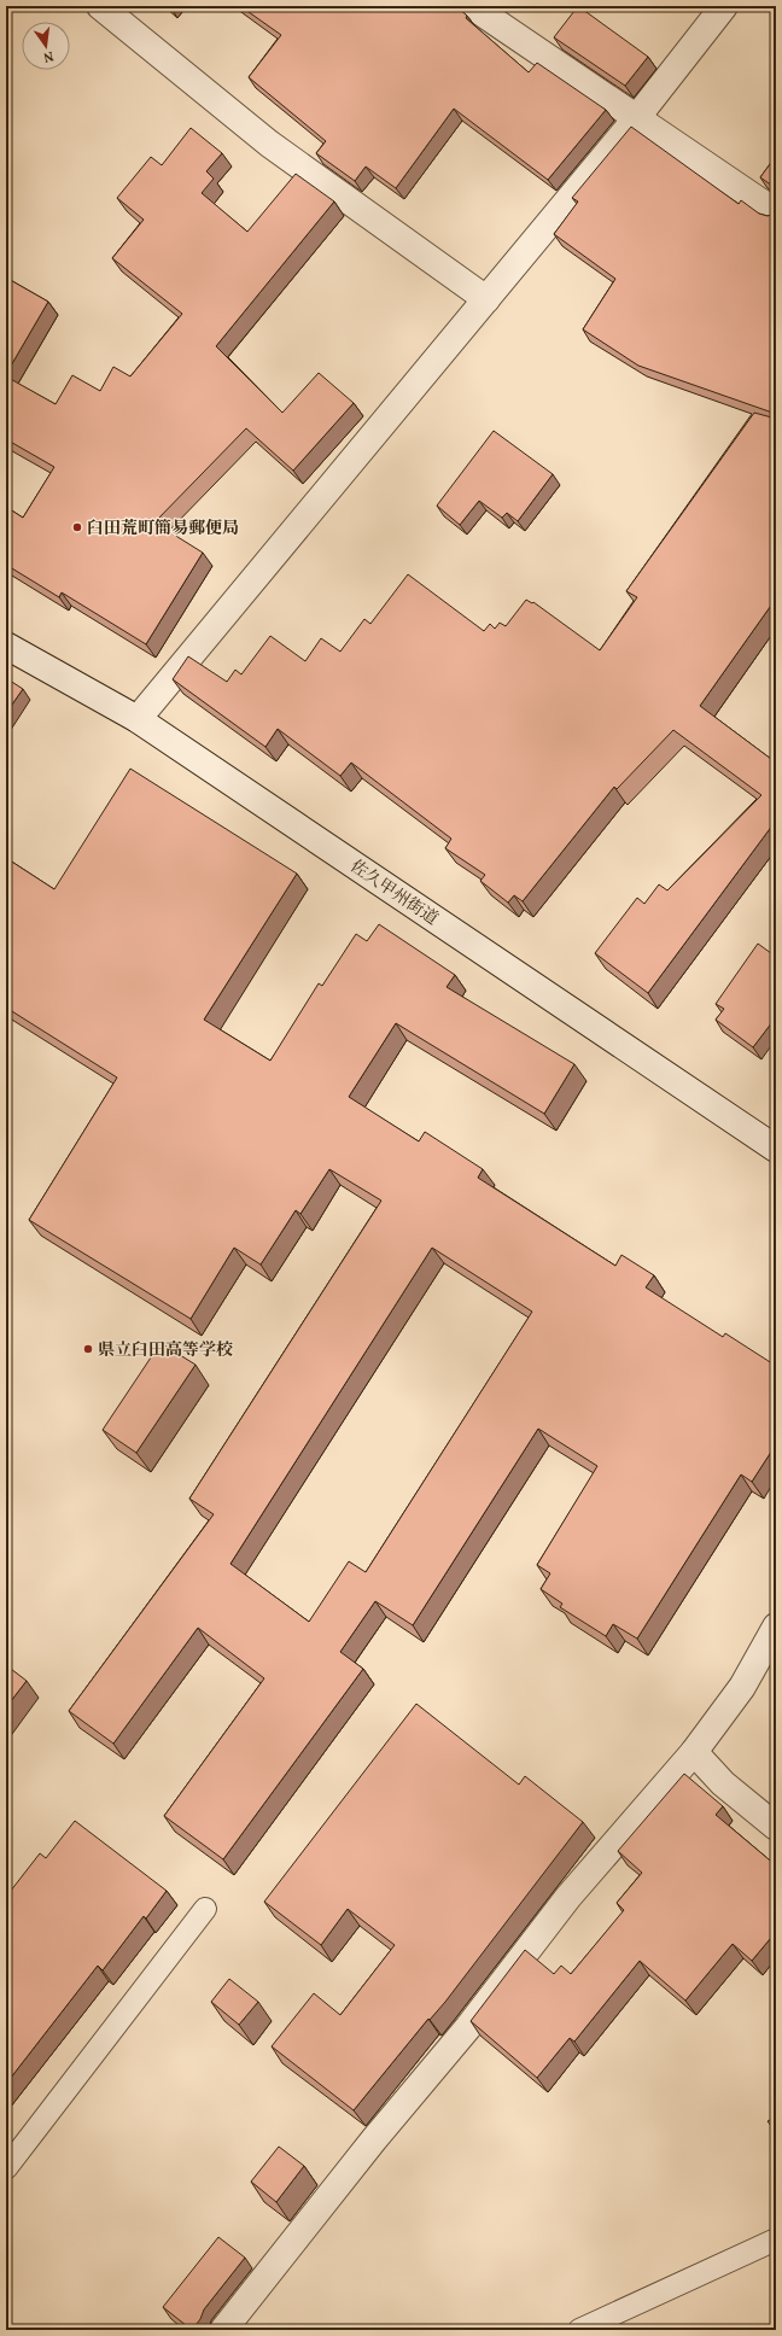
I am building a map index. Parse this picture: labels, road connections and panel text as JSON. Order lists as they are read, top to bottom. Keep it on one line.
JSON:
{"streets":{"street":["佐久甲州街道"]},"places":["臼田荒町簡易郵便局","県立臼田高等学校"],"north":"bottom"}
